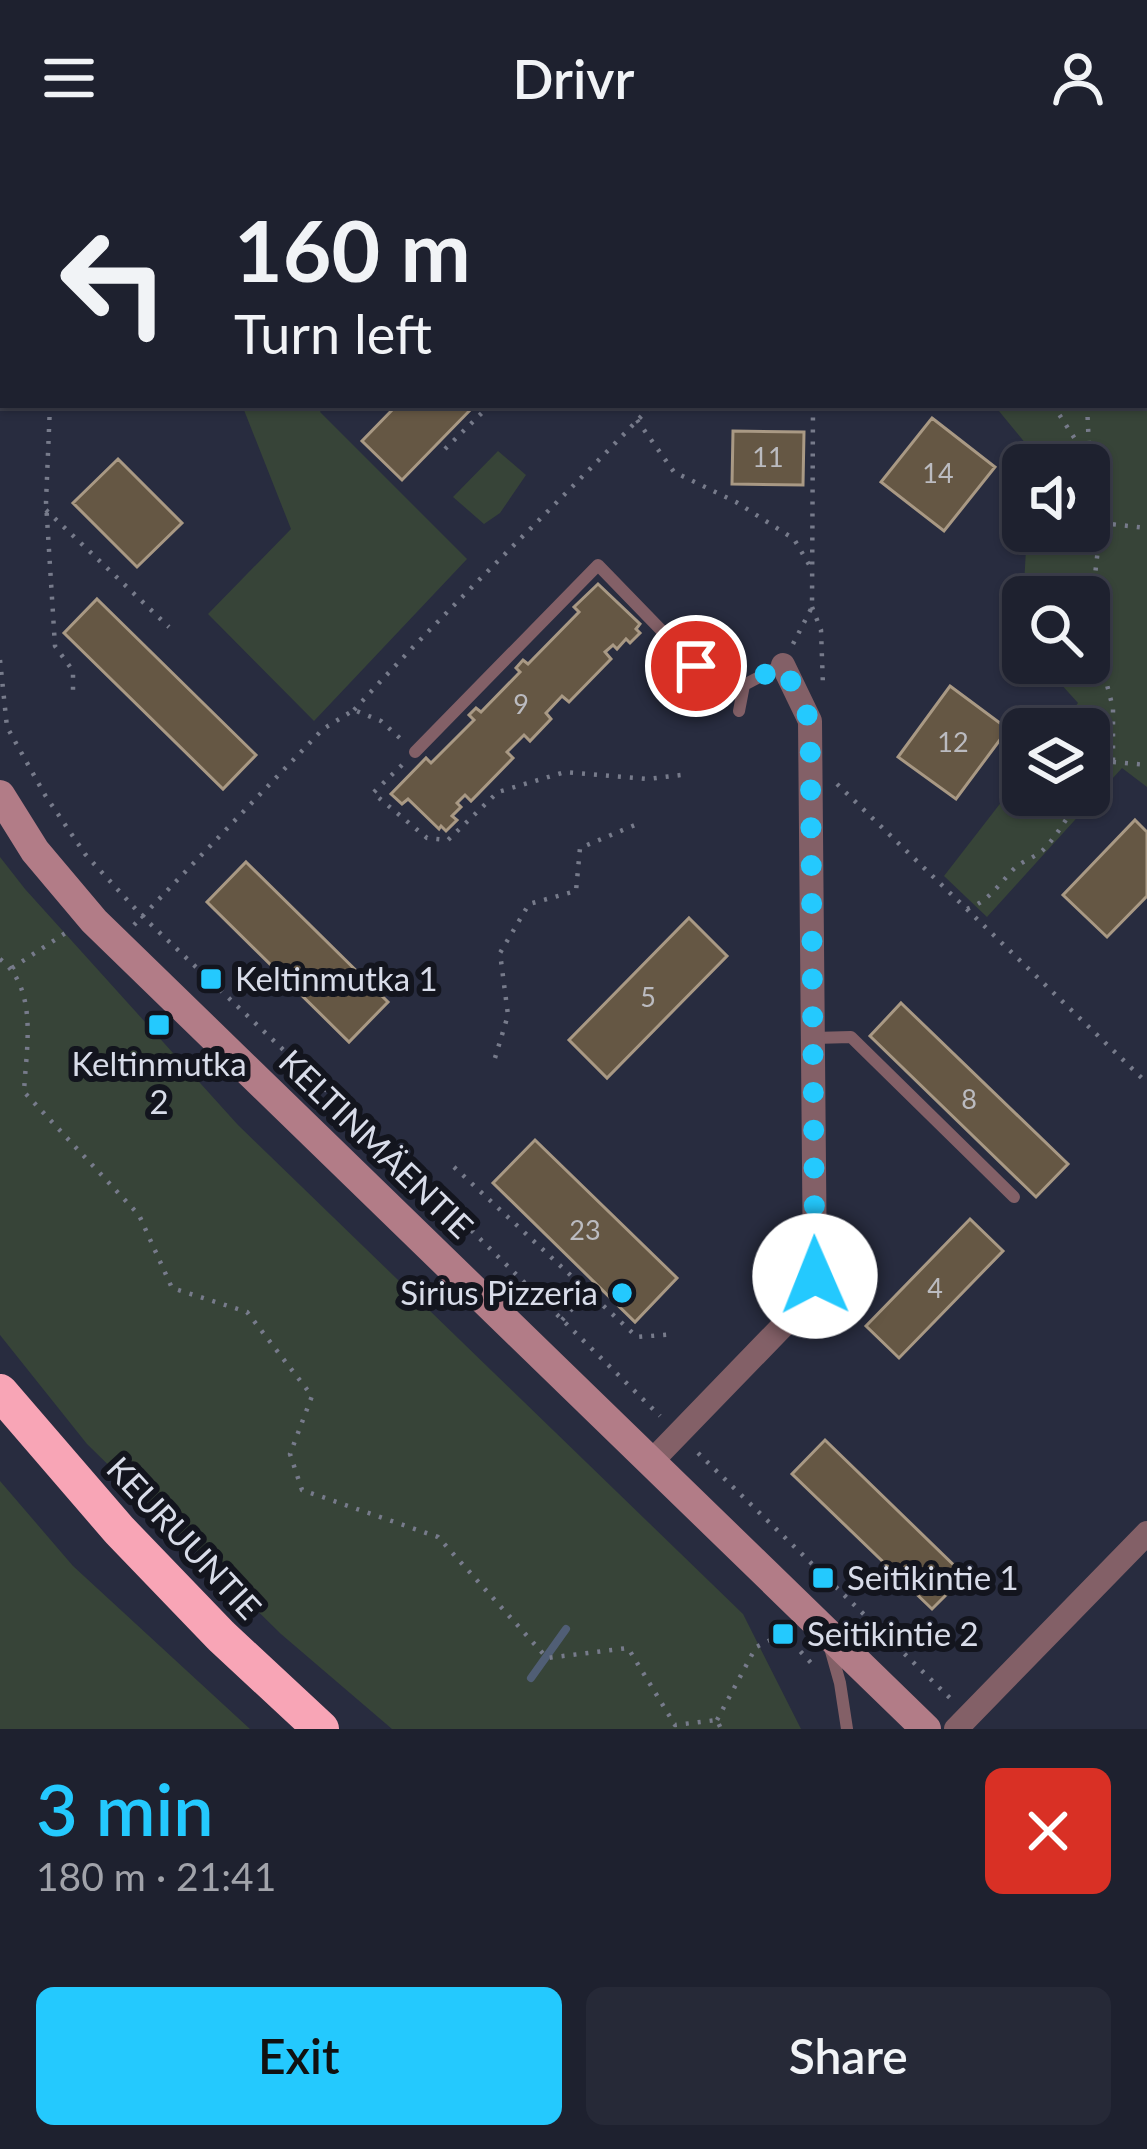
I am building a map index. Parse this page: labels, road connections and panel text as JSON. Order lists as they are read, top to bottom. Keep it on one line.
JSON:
{"streets":{"highway":["KEURUUNTIE"],"main road":["KELTINMÄENTIE"]},"places":{"transit":["Keltinmutka 1","Keltinmutka 2","Seitikintie 1","Seitikintie 2"],"other":["Sirius Pizzeria"]},"house_numbers":["11","14","9","12","5","8","23","4"],"page":{"header":"Drivr","turn":["160 m","Turn left"],"heading":["3 min","180 m · 21:41"],"buttons":["Exit","Share"]}}
